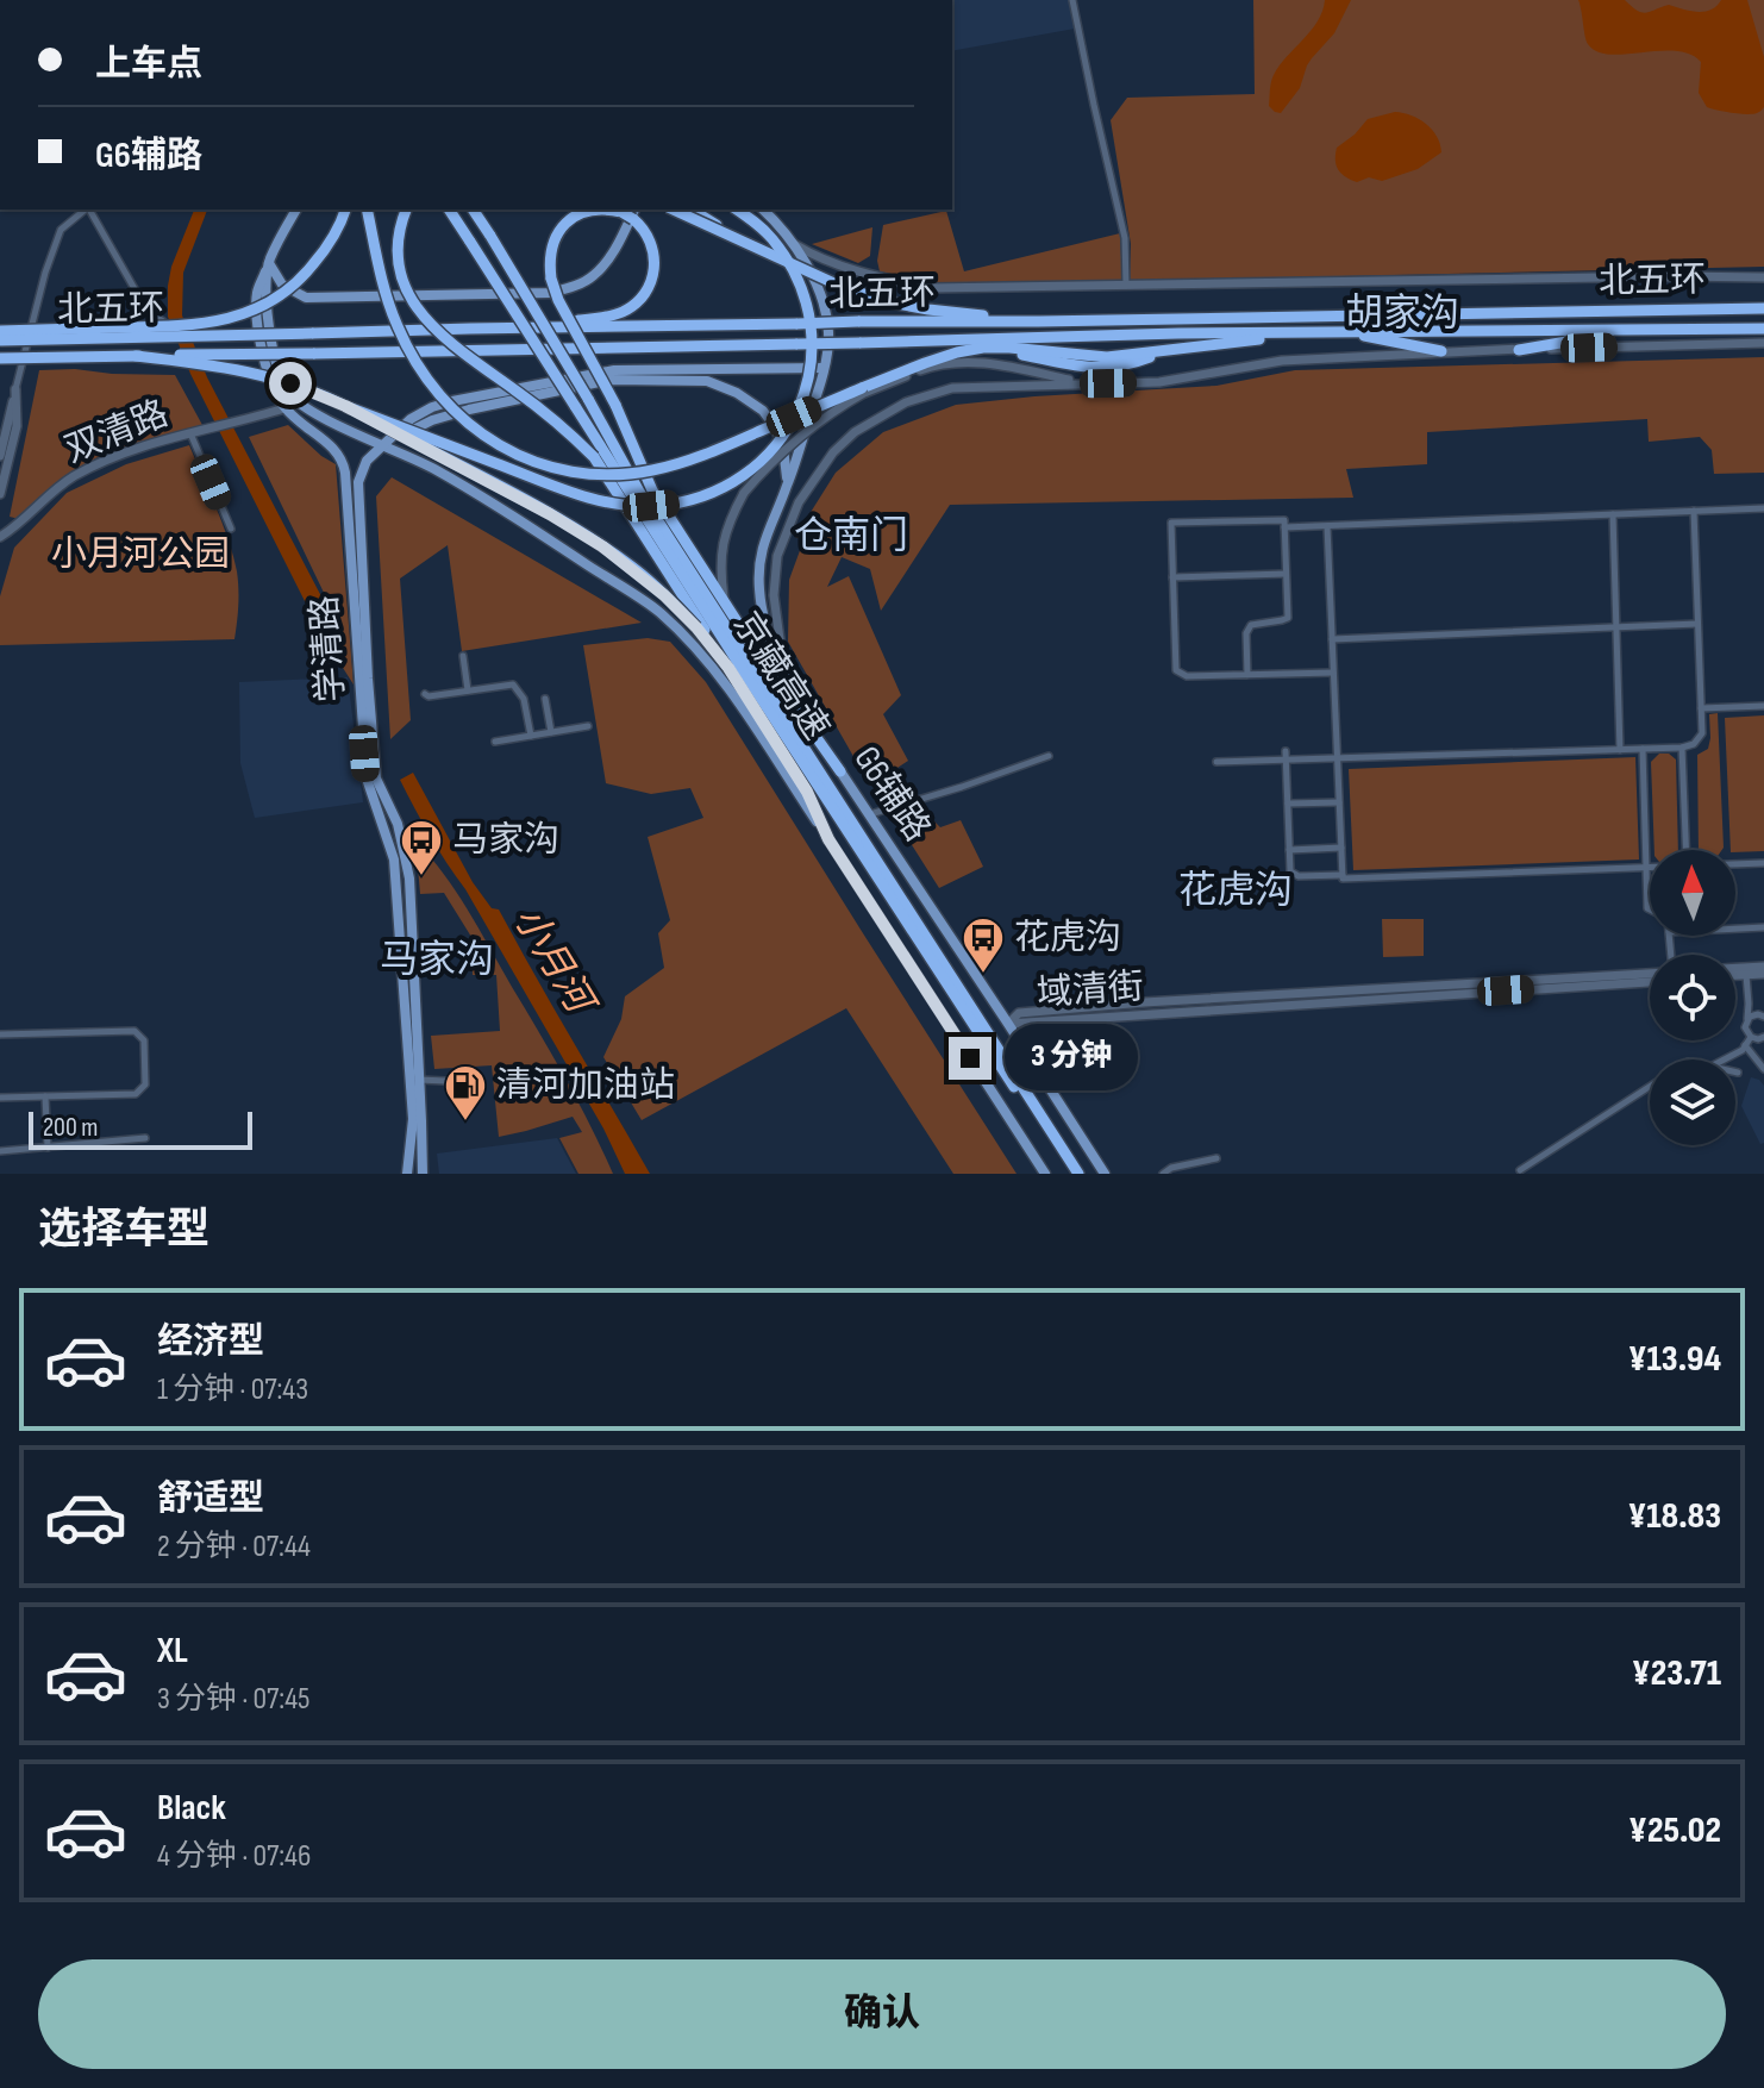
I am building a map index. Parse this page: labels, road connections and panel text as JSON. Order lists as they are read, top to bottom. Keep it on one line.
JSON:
{"streets":{"highway":["北五环","京藏高速"],"main road":["学清路","G6辅路"],"street":["双清路","域清街"]},"crossings":[["G6辅路","域清街"]],"districts":["胡家沟","仓南门","花虎沟","马家沟"],"water":["小月河"],"parks":["小月河公园"],"places":{"bus stop":["马家沟","花虎沟"],"fuel station":["清河加油站"]},"scale_bar":"200 m","north":"top","page":{"banner":["上车点","G6辅路"],"bubble":"3 分钟","scale":"200 m","heading":"选择车型","list":[{"name":"经济型","note":"1 分钟 · 07:43","value":"¥13.94"},{"name":"舒适型","note":"2 分钟 · 07:44","value":"¥18.83"},{"name":"XL","note":"3 分钟 · 07:45","value":"¥23.71"},{"name":"Black","note":"4 分钟 · 07:46","value":"¥25.02"}],"buttons":"确认"}}
